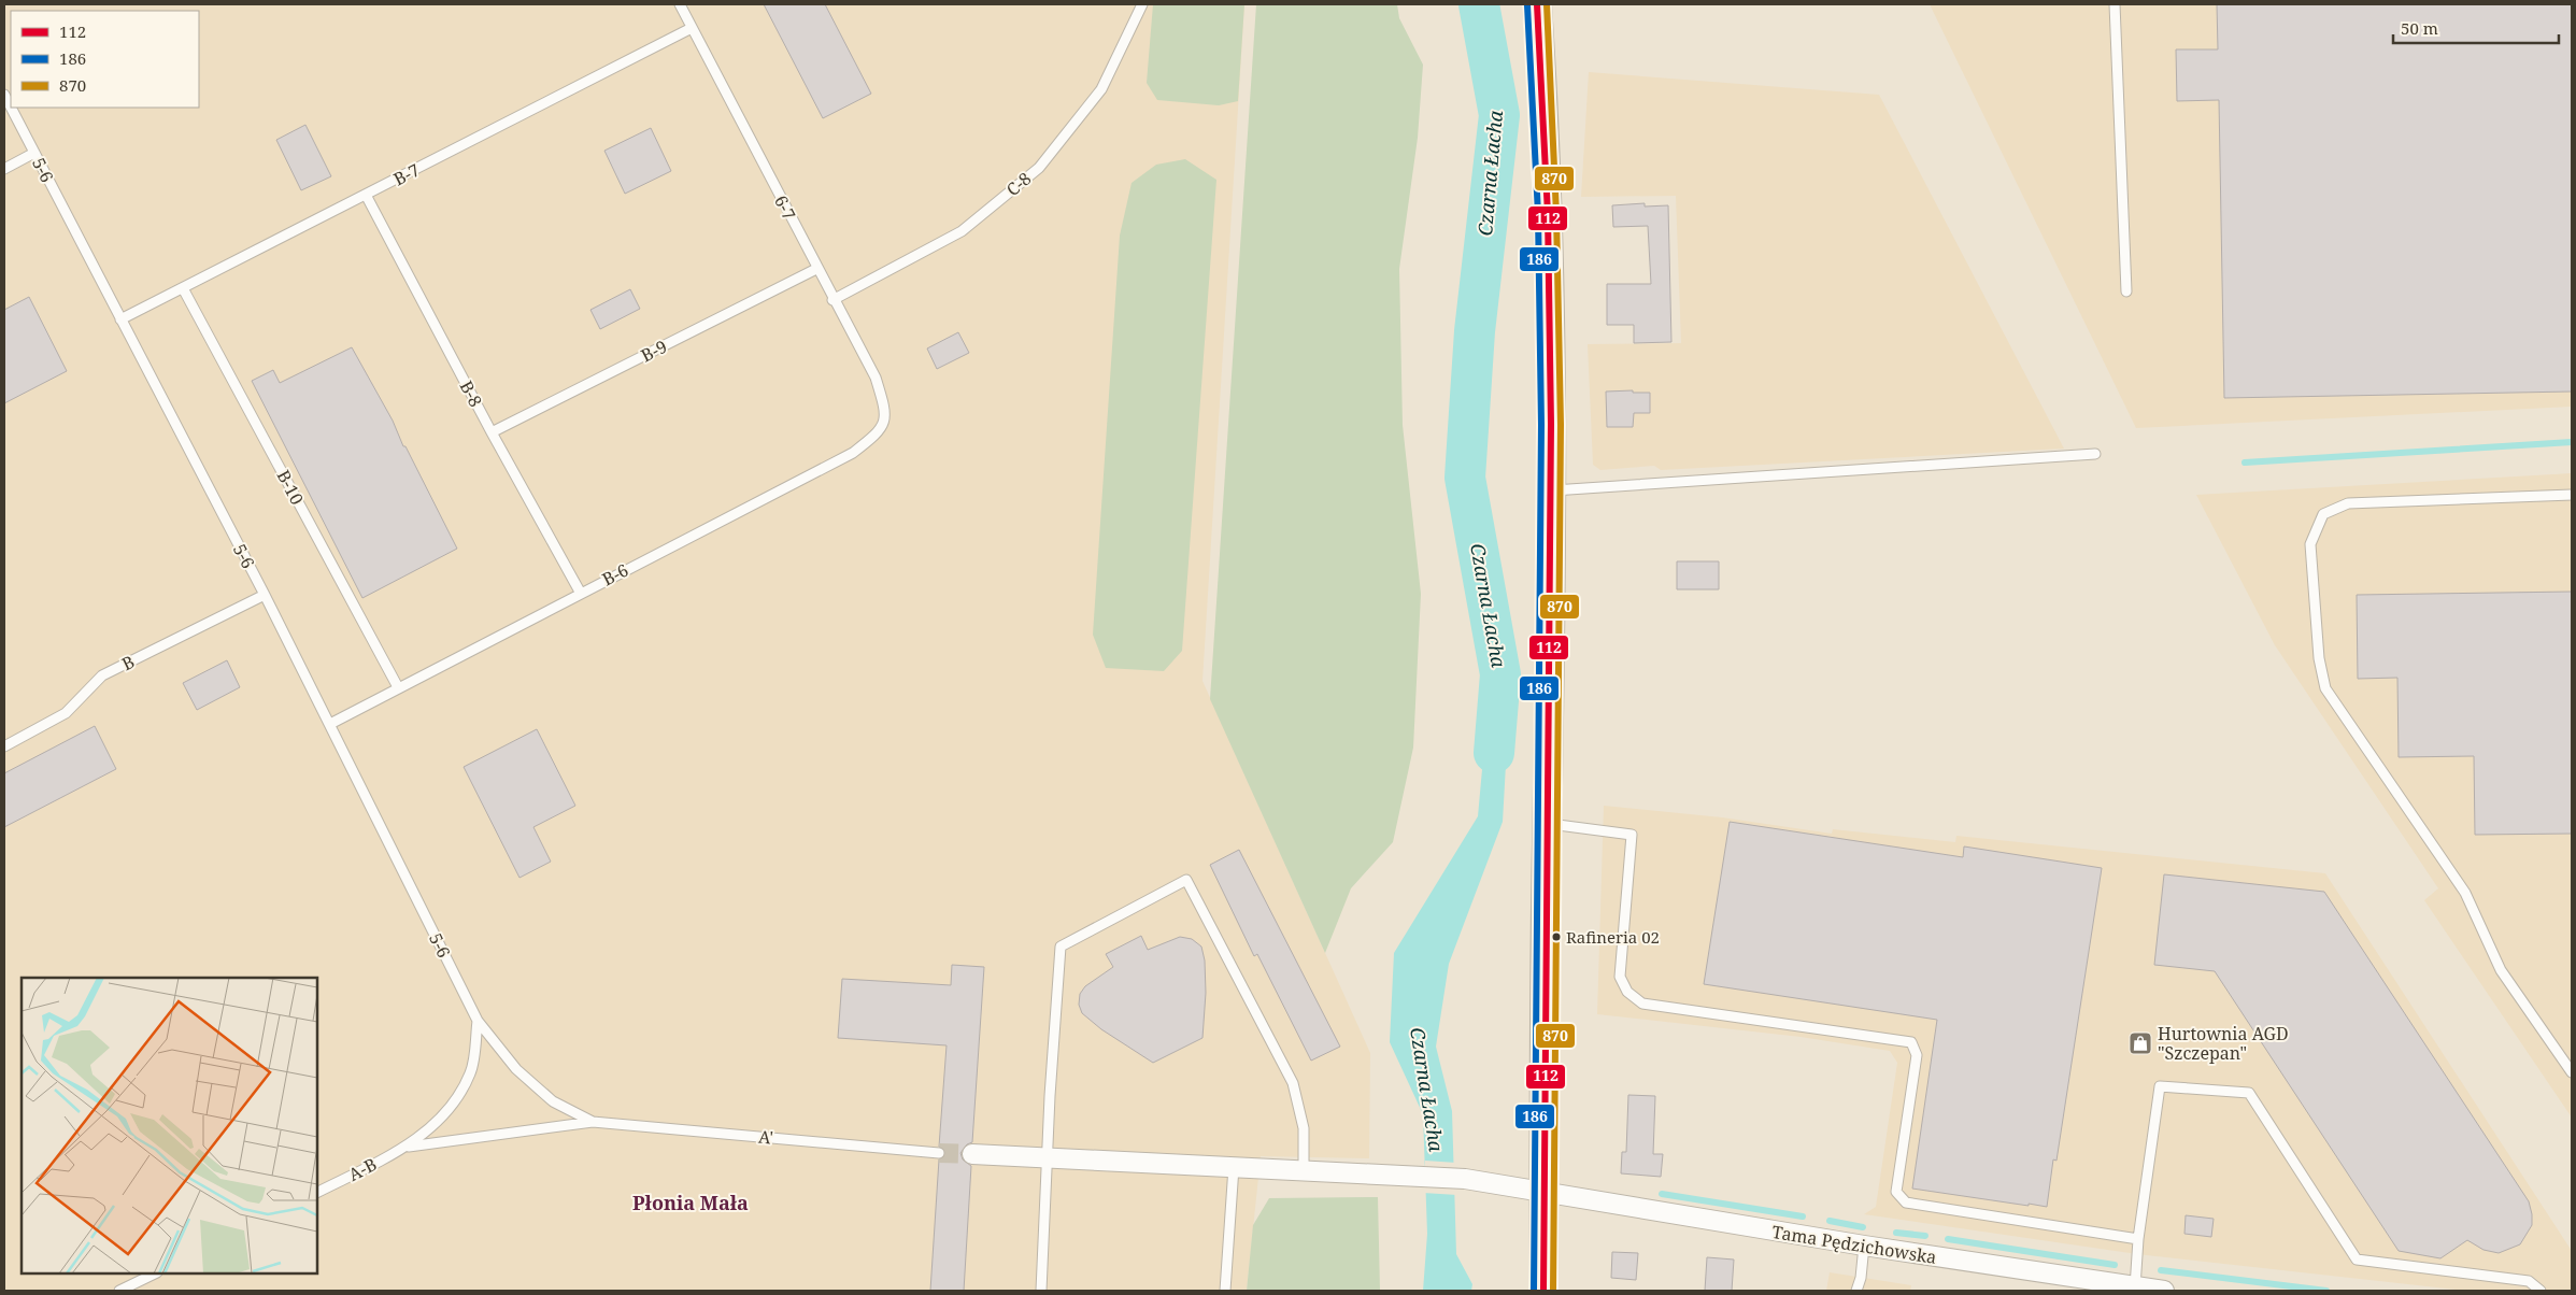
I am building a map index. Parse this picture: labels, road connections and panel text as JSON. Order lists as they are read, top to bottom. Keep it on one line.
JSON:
{"streets":{"street":["Tama Pędzichowska"],"lane":["5-6","B-7","C-8","6-7","B-9","B-8","B-10","B-6","B","A'","A-B"]},"crossings":[["5-6","B-7"],["5-6","B-6"],["5-6","B"],["5-6","A'"],["B-7","6-7"],["B-7","B-8"],["B-7","B-10"],["C-8","6-7"],["6-7","B-9"],["6-7","B-6"],["B-9","B-8"],["B-8","B-6"],["B-10","B-6"],["A'","A-B"]],"districts":["Płonia Mała"],"water":["Czarna Łacha"],"places":{"other":["Rafineria 02"],"shop":["Hurtownia AGD \"Szczepan\""]},"lines":["transit line 112","transit line 870","transit line 186"],"legend":["112","186","870"],"scale_bar":"50 m"}
